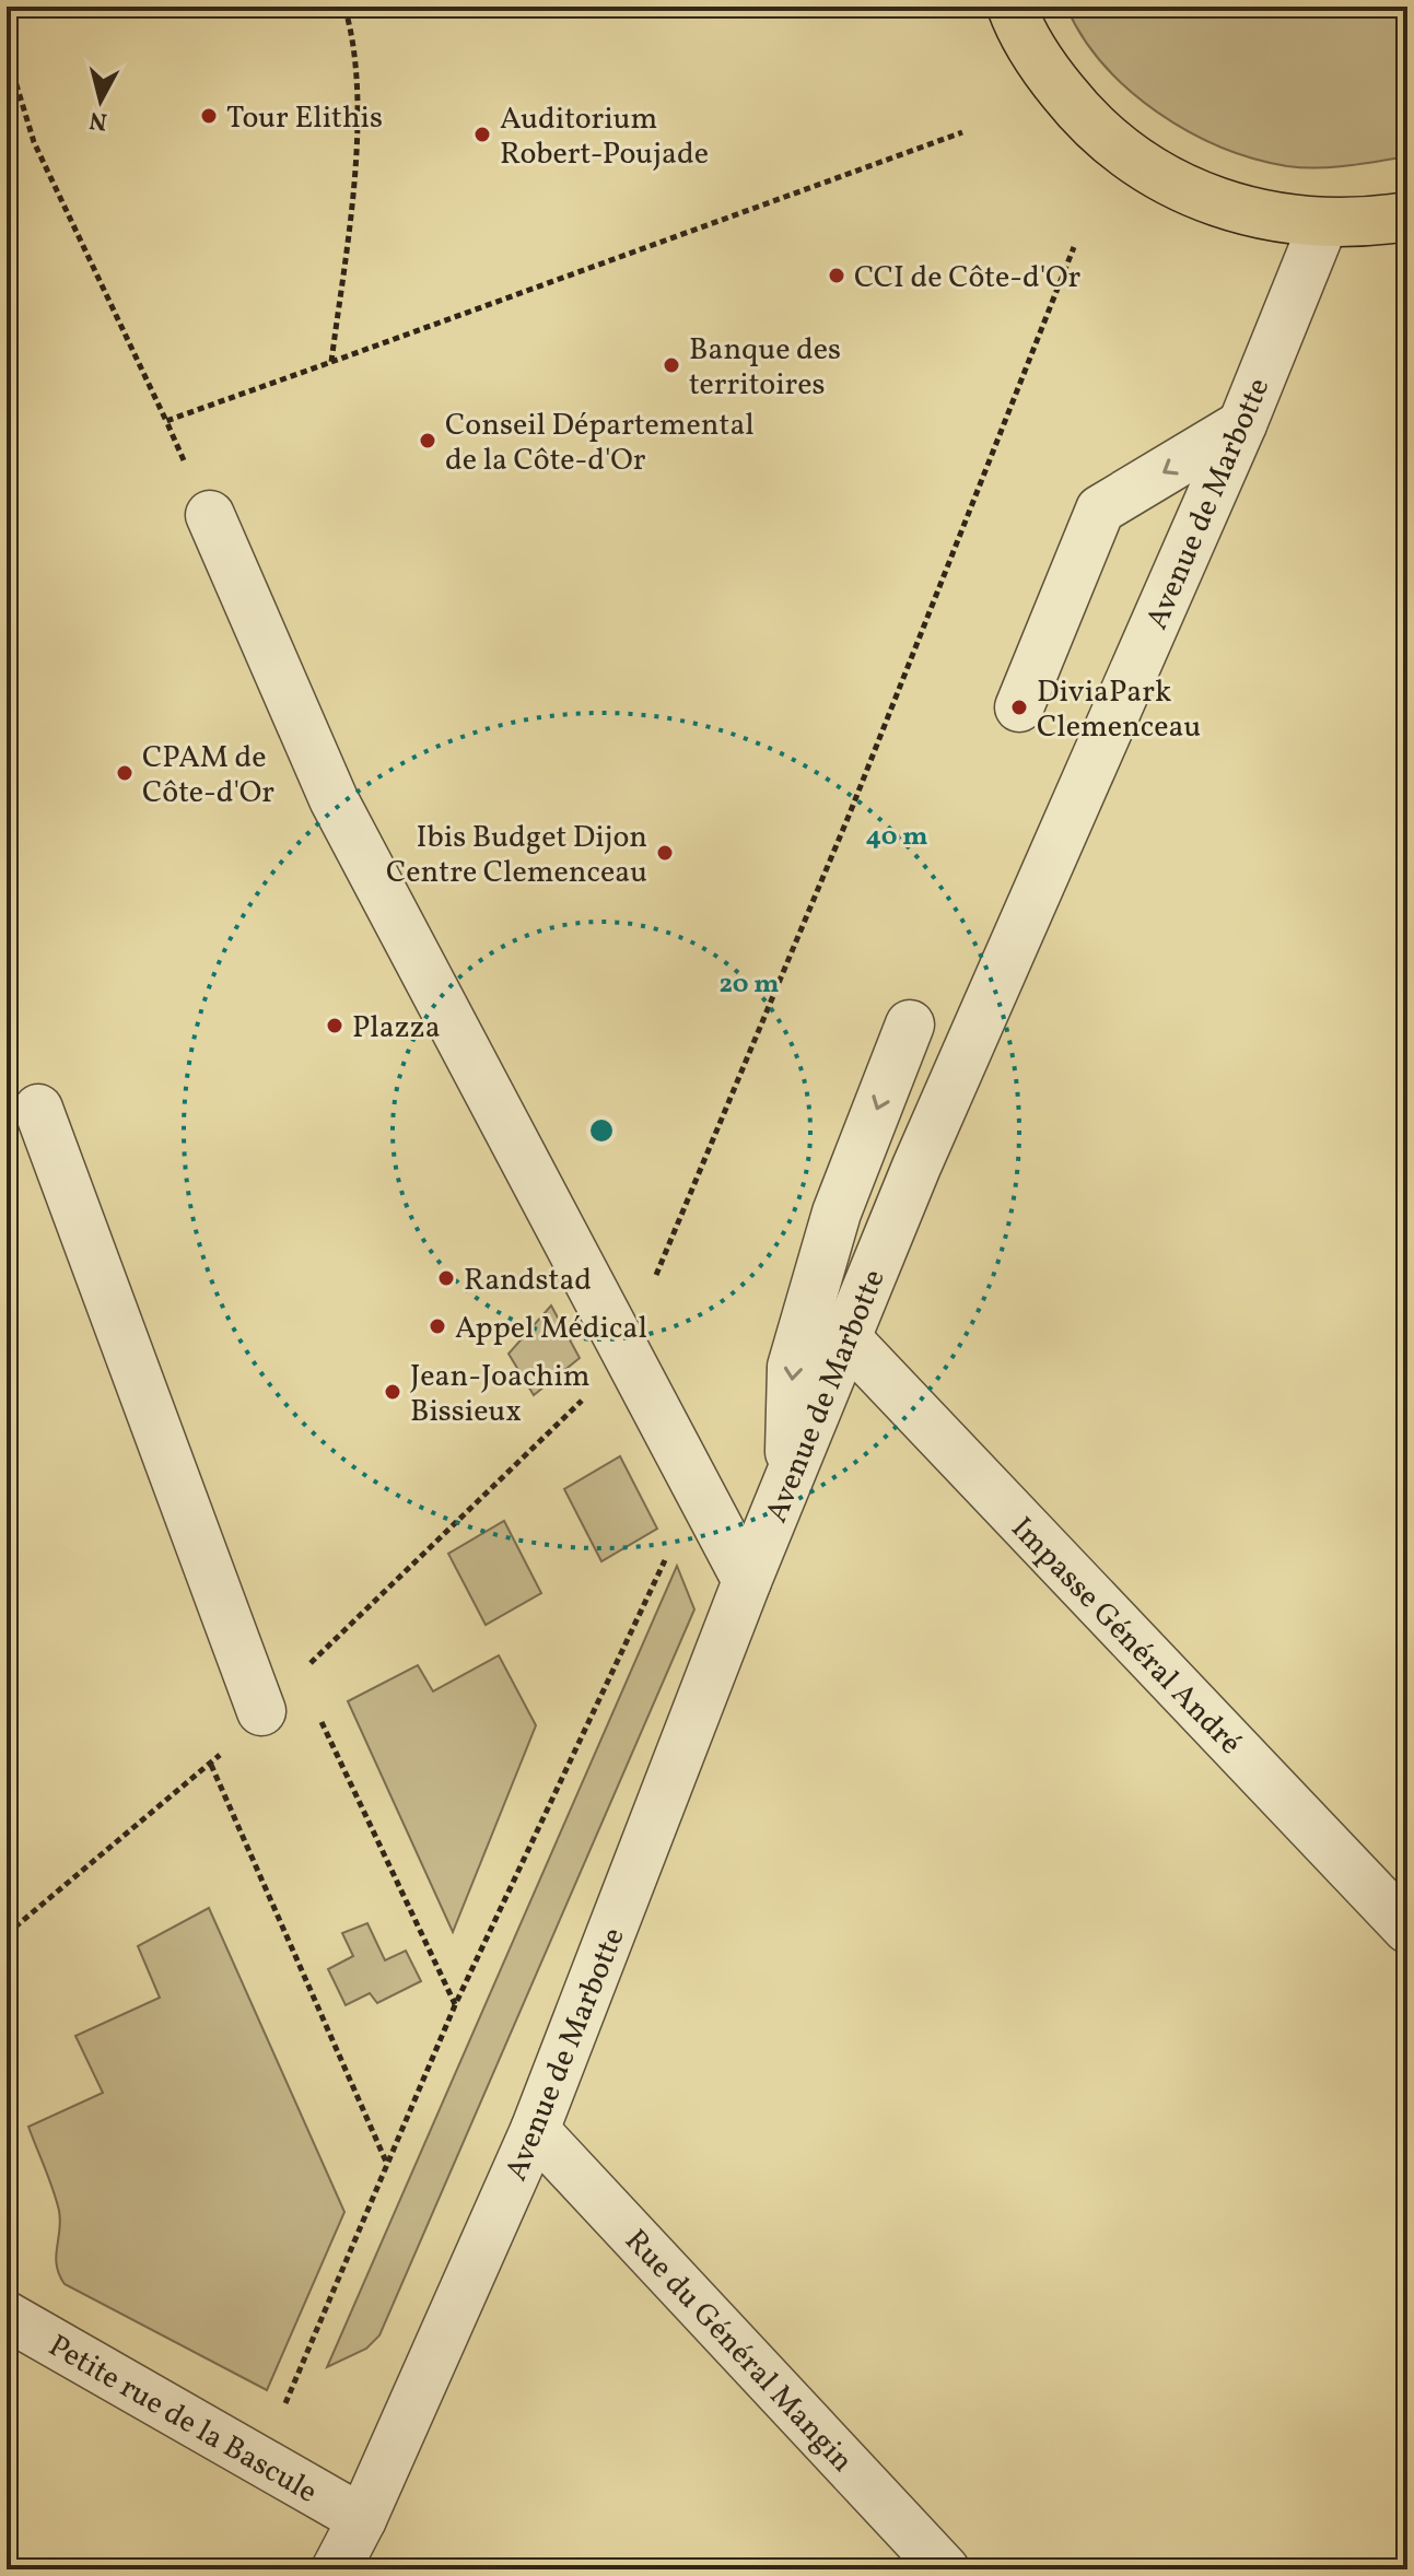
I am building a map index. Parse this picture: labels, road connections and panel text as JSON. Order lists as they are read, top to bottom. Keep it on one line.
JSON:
{"streets":{"street":["Avenue de Marbotte","Impasse Général André","Rue du Général Mangin","Petite rue de la Bascule"]},"crossings":[["Avenue de Marbotte","Impasse Général André"],["Avenue de Marbotte","Rue du Général Mangin"],["Avenue de Marbotte","Petite rue de la Bascule"]],"places":["Tour Elithis","Auditorium Robert-Poujade","CCI de Côte-d'Or","Banque des territoires","Conseil Départemental de la Côte-d'Or","DiviaPark Clemenceau","CPAM de Côte-d'Or","Ibis Budget Dijon Centre Clemenceau","Plazza","Randstad","Appel Médical","Jean-Joachim Bissieux"],"north":"bottom","rings":["40 m","20 m"]}
